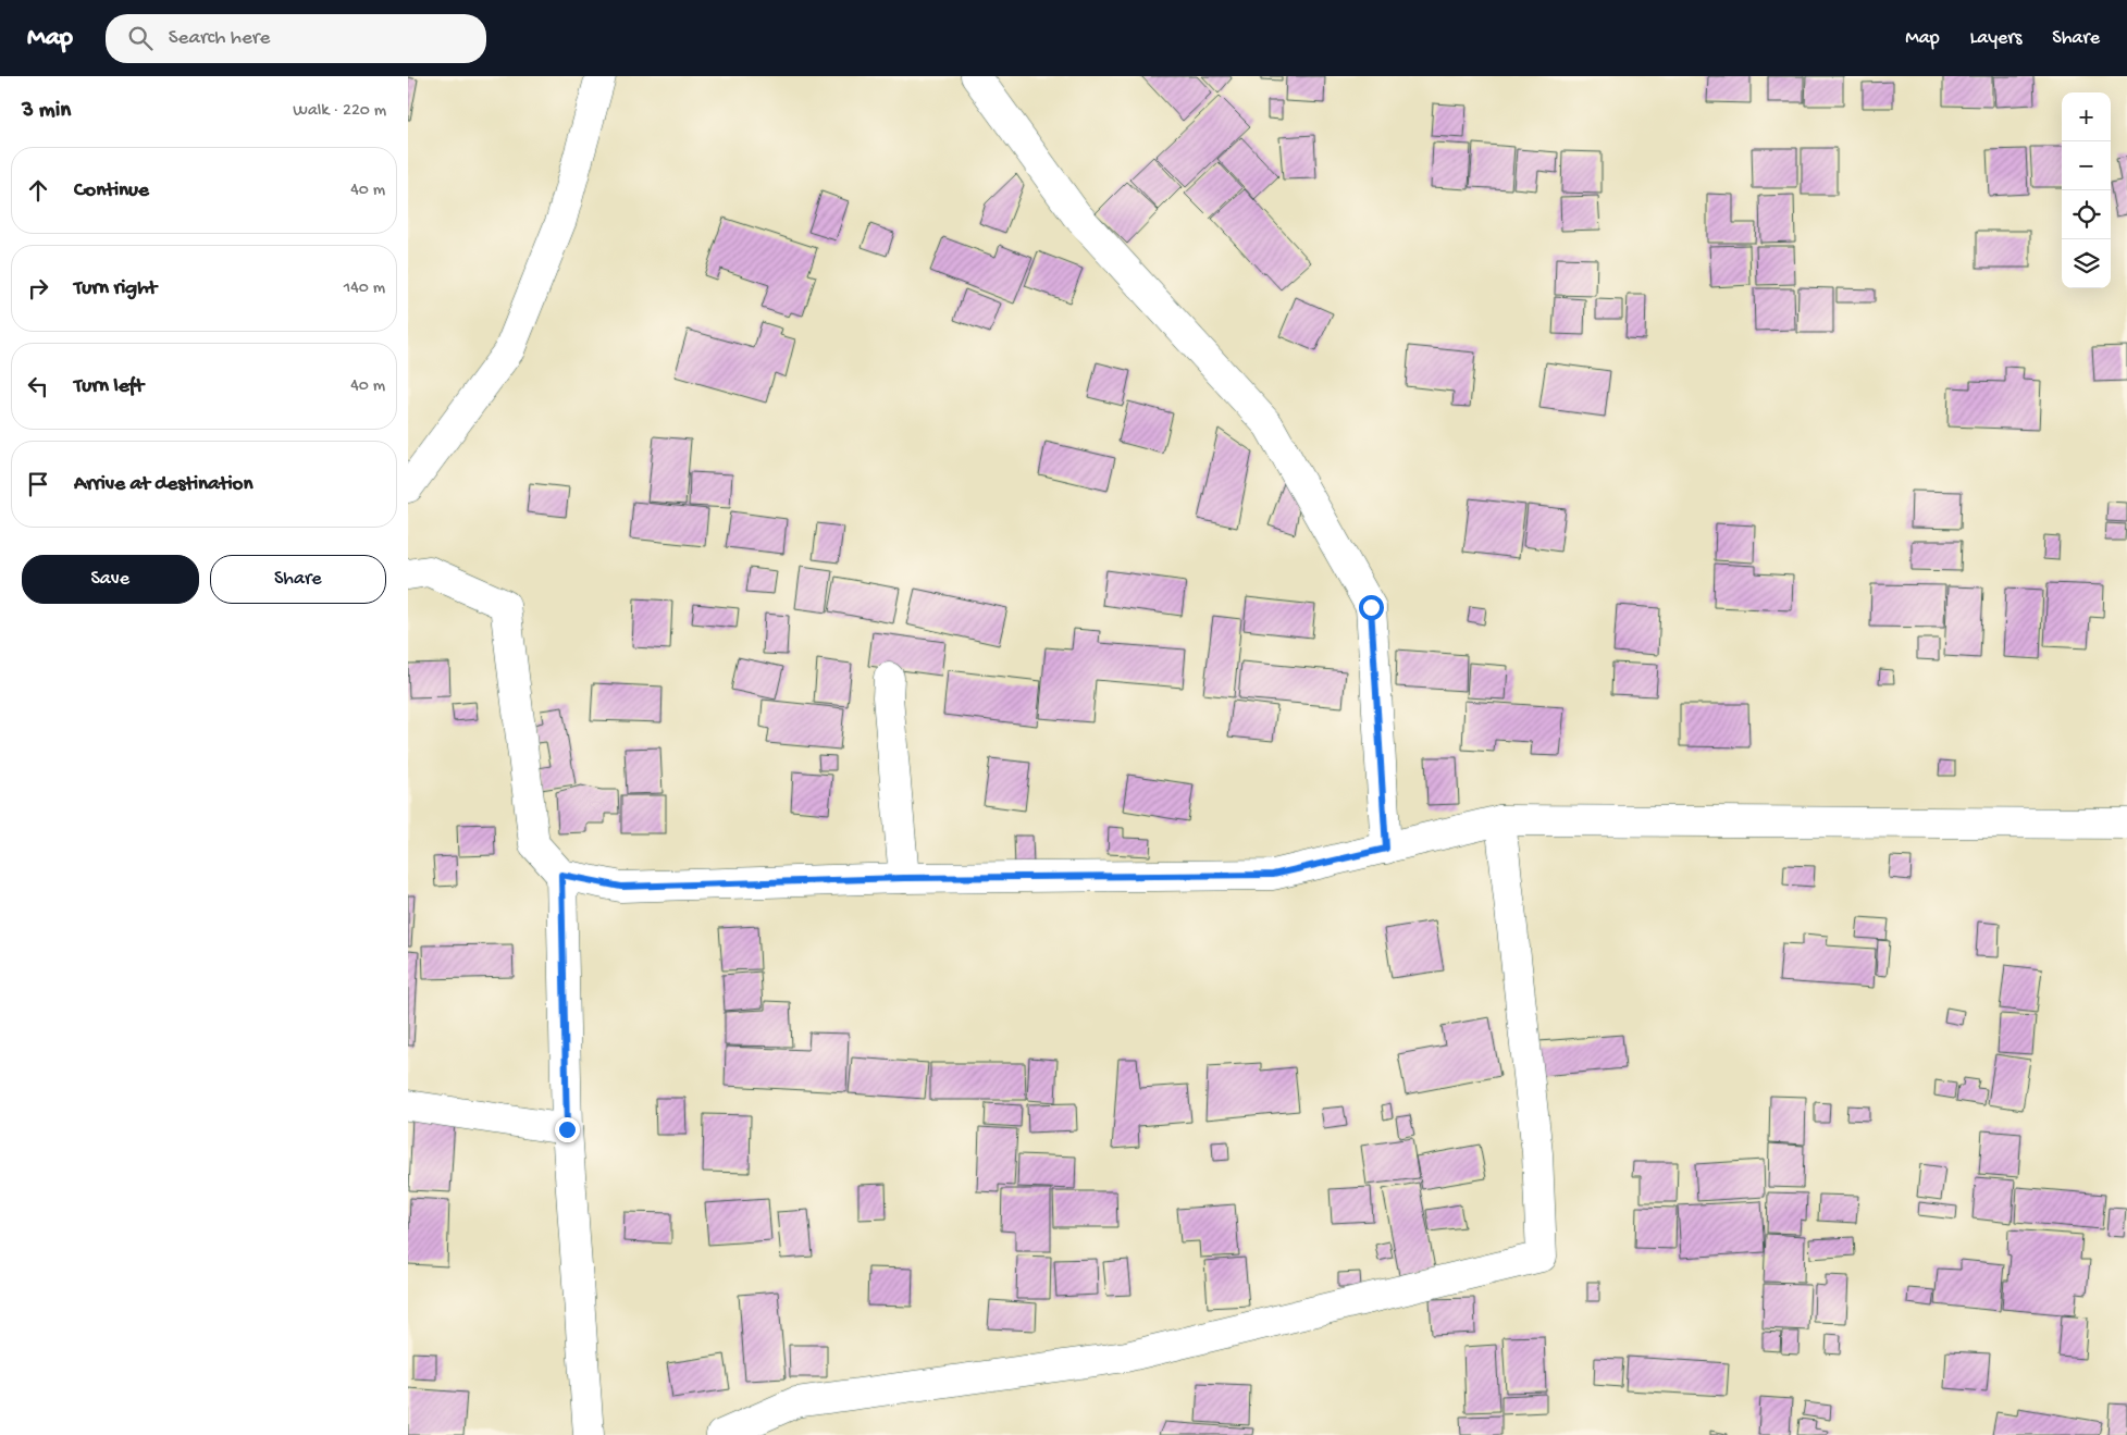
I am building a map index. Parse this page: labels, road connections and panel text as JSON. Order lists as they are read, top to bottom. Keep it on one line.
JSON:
{"page":{"header":"Map","search":"Search here","nav":["Map","Layers","Share"],"heading":["3 min","Walk · 220 m"],"map_buttons":["+","−"],"list":[["Continue","40 m"],["Turn right","140 m"],["Turn left","40 m"],"Arrive at destination"],"buttons":["Save","Share"]}}
